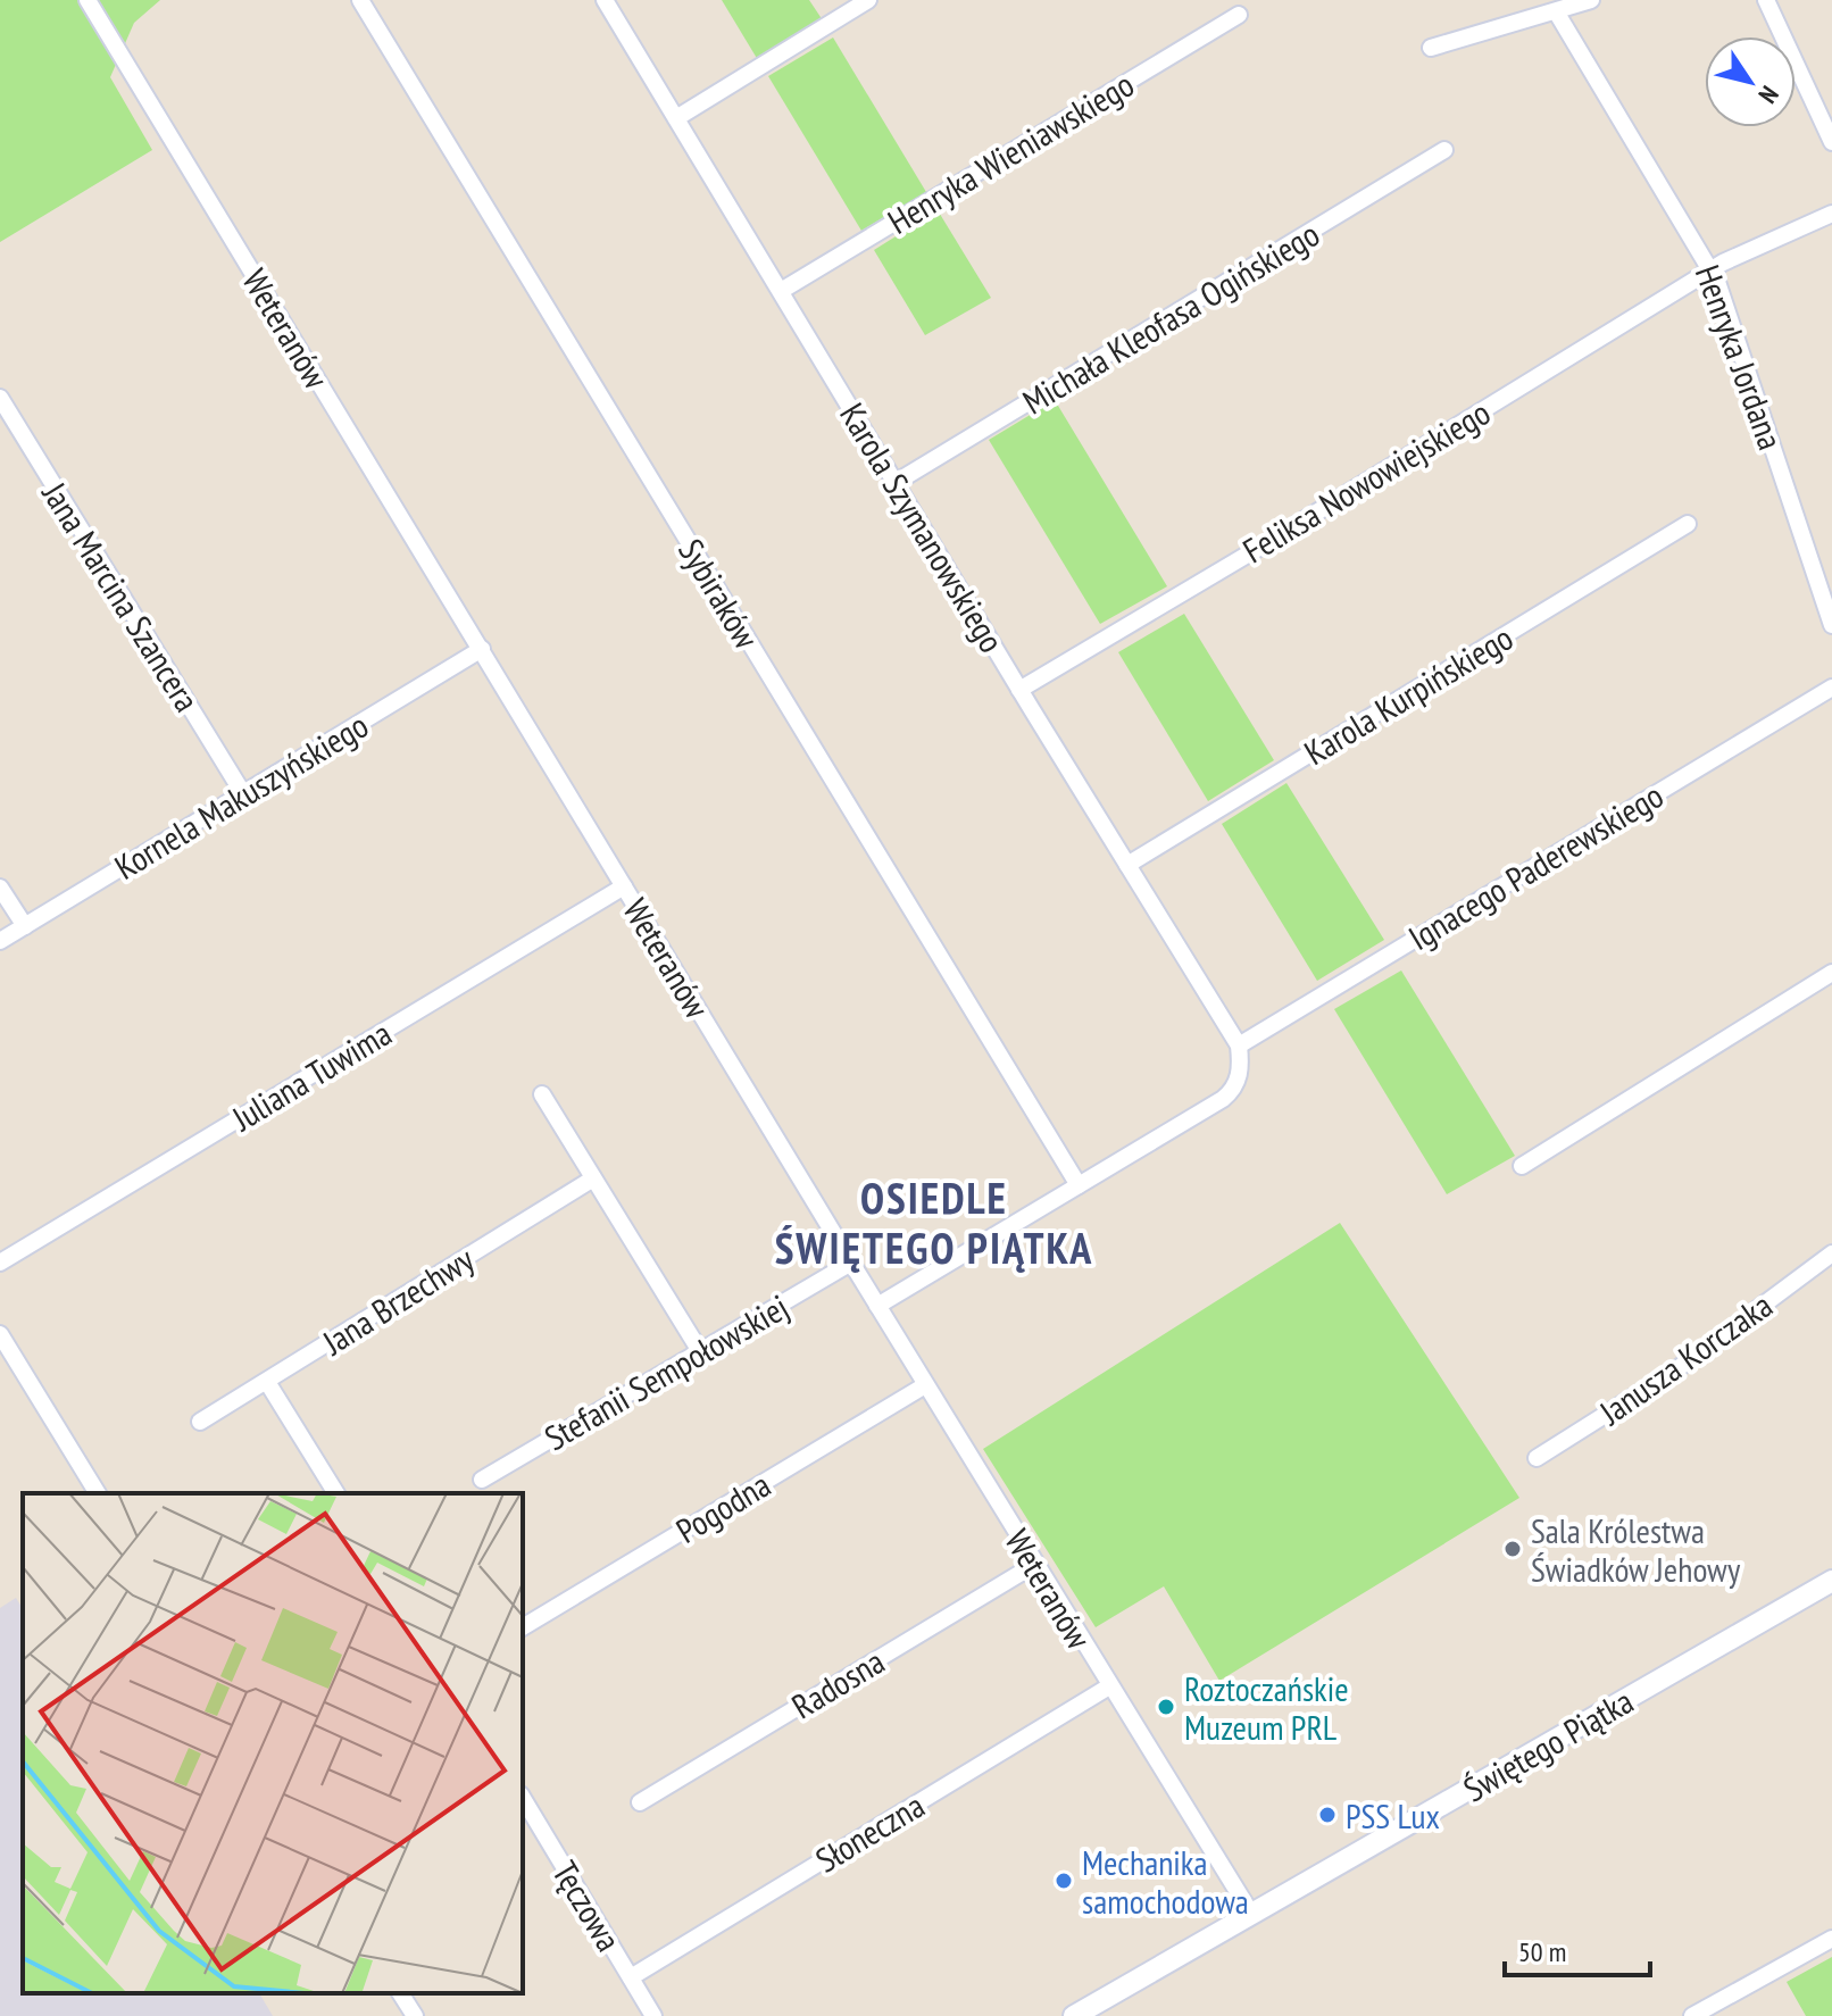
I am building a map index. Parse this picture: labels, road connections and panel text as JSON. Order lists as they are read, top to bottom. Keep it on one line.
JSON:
{"streets":{"street":["Henryka Wieniawskiego","Michała Kleofasa Ogińskiego","Weteranów","Henryka Jordana","Feliksa Nowowiejskiego","Karola Szymanowskiego","Sybiraków","Jana Marcina Szancera","Karola Kurpińskiego","Kornela Makuszyńskiego","Ignacego Paderewskiego","Juliana Tuwima","Jana Brzechwy","Janusza Korczaka","Stefanii Sempołowskiej","Pogodna","Radosna","Świętego Piątka","Słoneczna","Tęczowa"]},"crossings":[["Henryka Wieniawskiego","Karola Szymanowskiego"],["Michała Kleofasa Ogińskiego","Karola Szymanowskiego"],["Weteranów","Kornela Makuszyńskiego"],["Weteranów","Juliana Tuwima"],["Weteranów","Stefanii Sempołowskiej"],["Weteranów","Pogodna"],["Weteranów","Radosna"],["Weteranów","Świętego Piątka"],["Weteranów","Słoneczna"],["Henryka Jordana","Feliksa Nowowiejskiego"],["Feliksa Nowowiejskiego","Karola Szymanowskiego"],["Karola Szymanowskiego","Karola Kurpińskiego"],["Karola Szymanowskiego","Ignacego Paderewskiego"],["Jana Marcina Szancera","Kornela Makuszyńskiego"],["Słoneczna","Tęczowa"]],"districts":["OSIEDLE ŚWIĘTEGO PIĄTKA"],"places":["Sala Królestwa Świadków Jehowy","Roztoczańskie Muzeum PRL","PSS Lux","Mechanika samochodowa"],"scale_bar":"50 m","north":"bottom right"}
